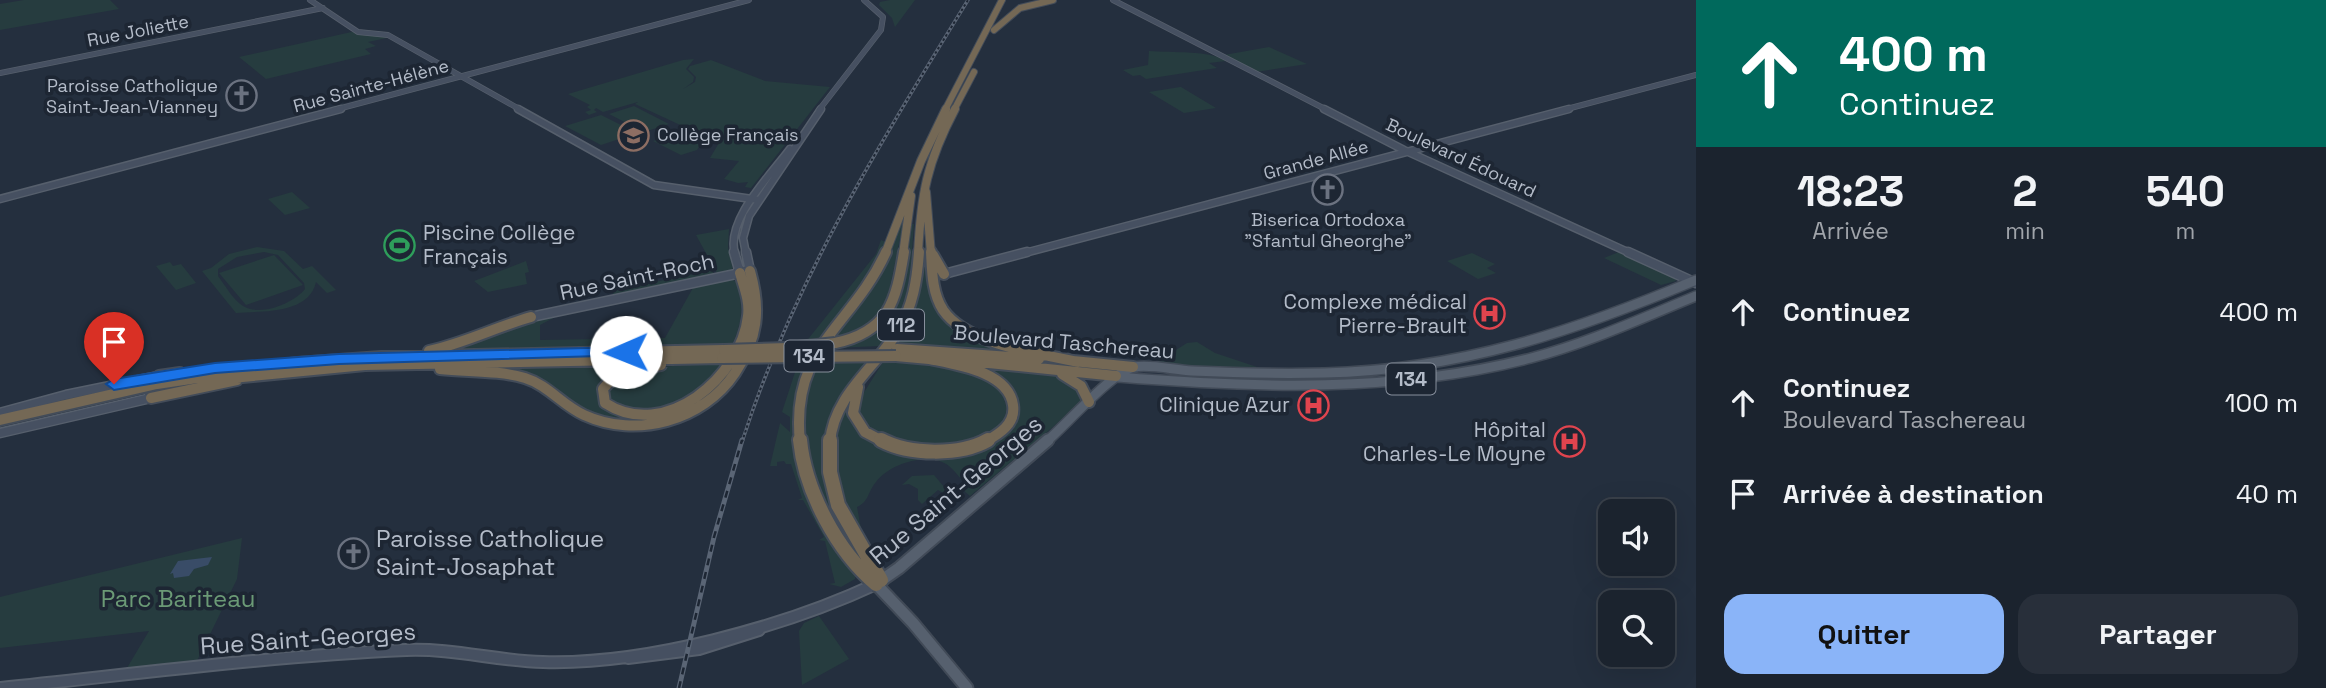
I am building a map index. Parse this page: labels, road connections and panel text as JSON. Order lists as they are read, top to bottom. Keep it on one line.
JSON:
{"streets":{"highway":["112","Boulevard Taschereau","134"],"main road":["Rue Saint-Georges"],"street":["Rue Joliette","Rue Sainte-Hélène","Boulevard Édouard","Grande Allée","Rue Saint-Roch"]},"crossings":[["Boulevard Édouard","Grande Allée"],["Boulevard Édouard","Boulevard Taschereau"],["Boulevard Taschereau","Rue Saint-Georges"]],"parks":["Parc Bariteau"],"places":{"church":["Paroisse Catholique Saint-Jean-Vianney","Biserica Ortodoxa \"Sfantul Gheorghe\"","Paroisse Catholique Saint-Josaphat"],"school or university":["Collège Français"],"sports":["Piscine Collège Français"],"hospital":["Complexe médical Pierre-Brault","Clinique Azur","Hôpital Charles-Le Moyne"]},"page":{"turn":["400 m","Continuez"],"eta":["18:23","Arrivée","2","min","540","m"],"list":[{"name":"Continuez","value":"400 m"},{"name":"Continuez","note":"Boulevard Taschereau","value":"100 m"},{"name":"Arrivée à destination","value":"40 m"}],"buttons":["Quitter","Partager"]}}
